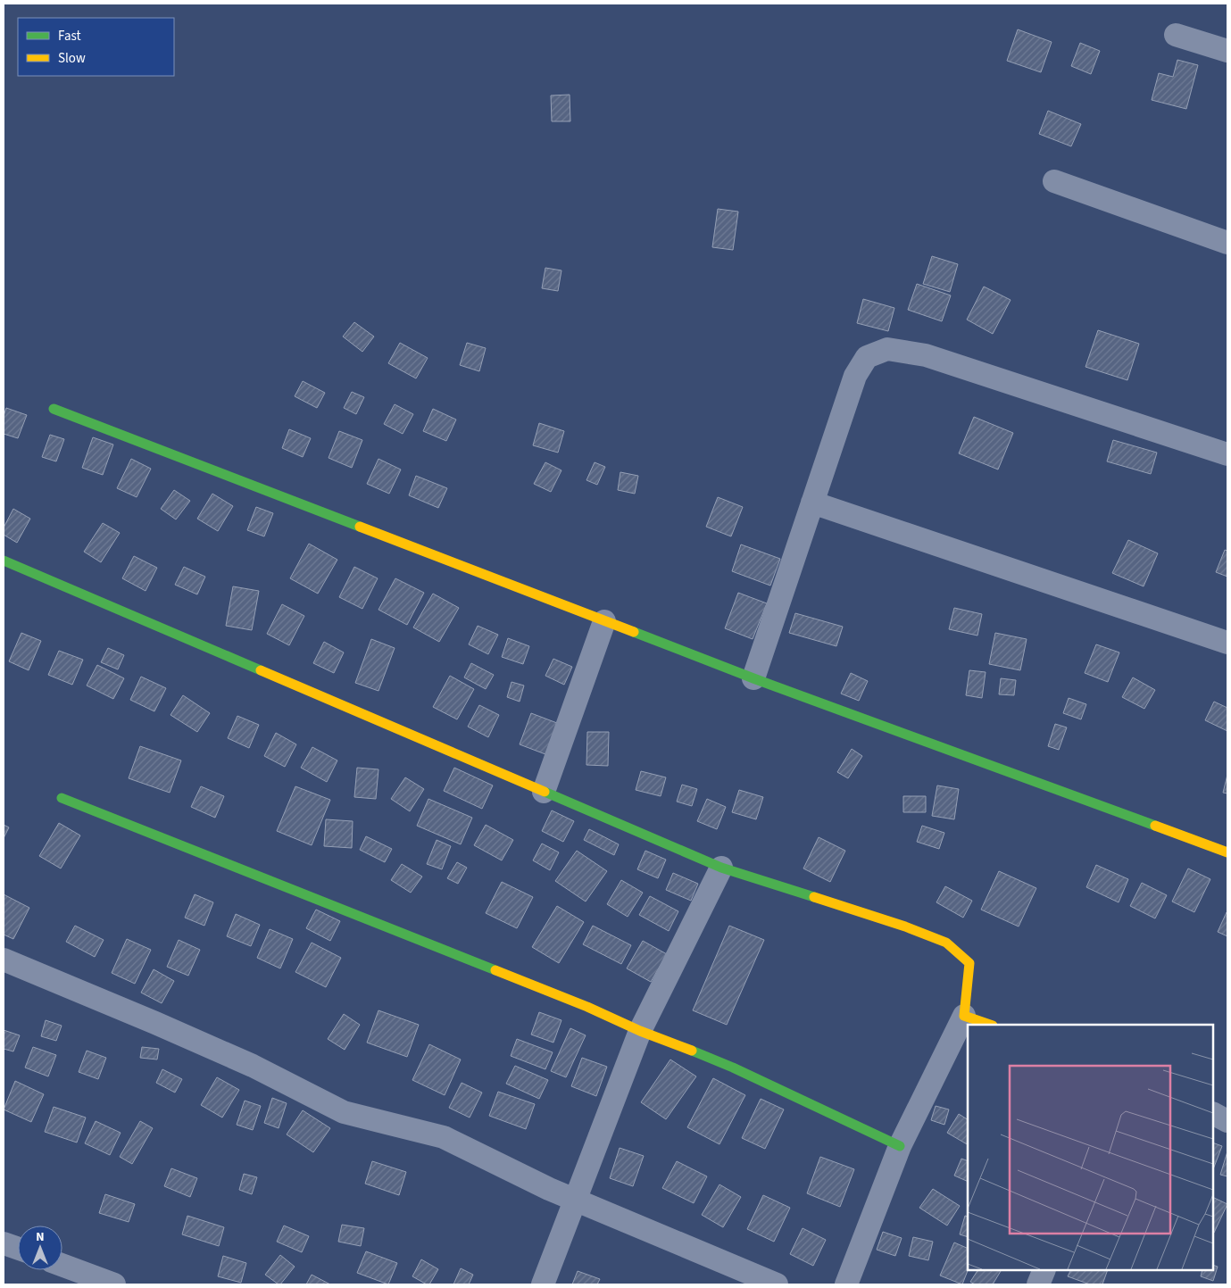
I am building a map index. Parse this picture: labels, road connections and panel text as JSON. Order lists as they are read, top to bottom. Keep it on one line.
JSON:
{"legend":["Fast","Slow"],"north":"top"}
